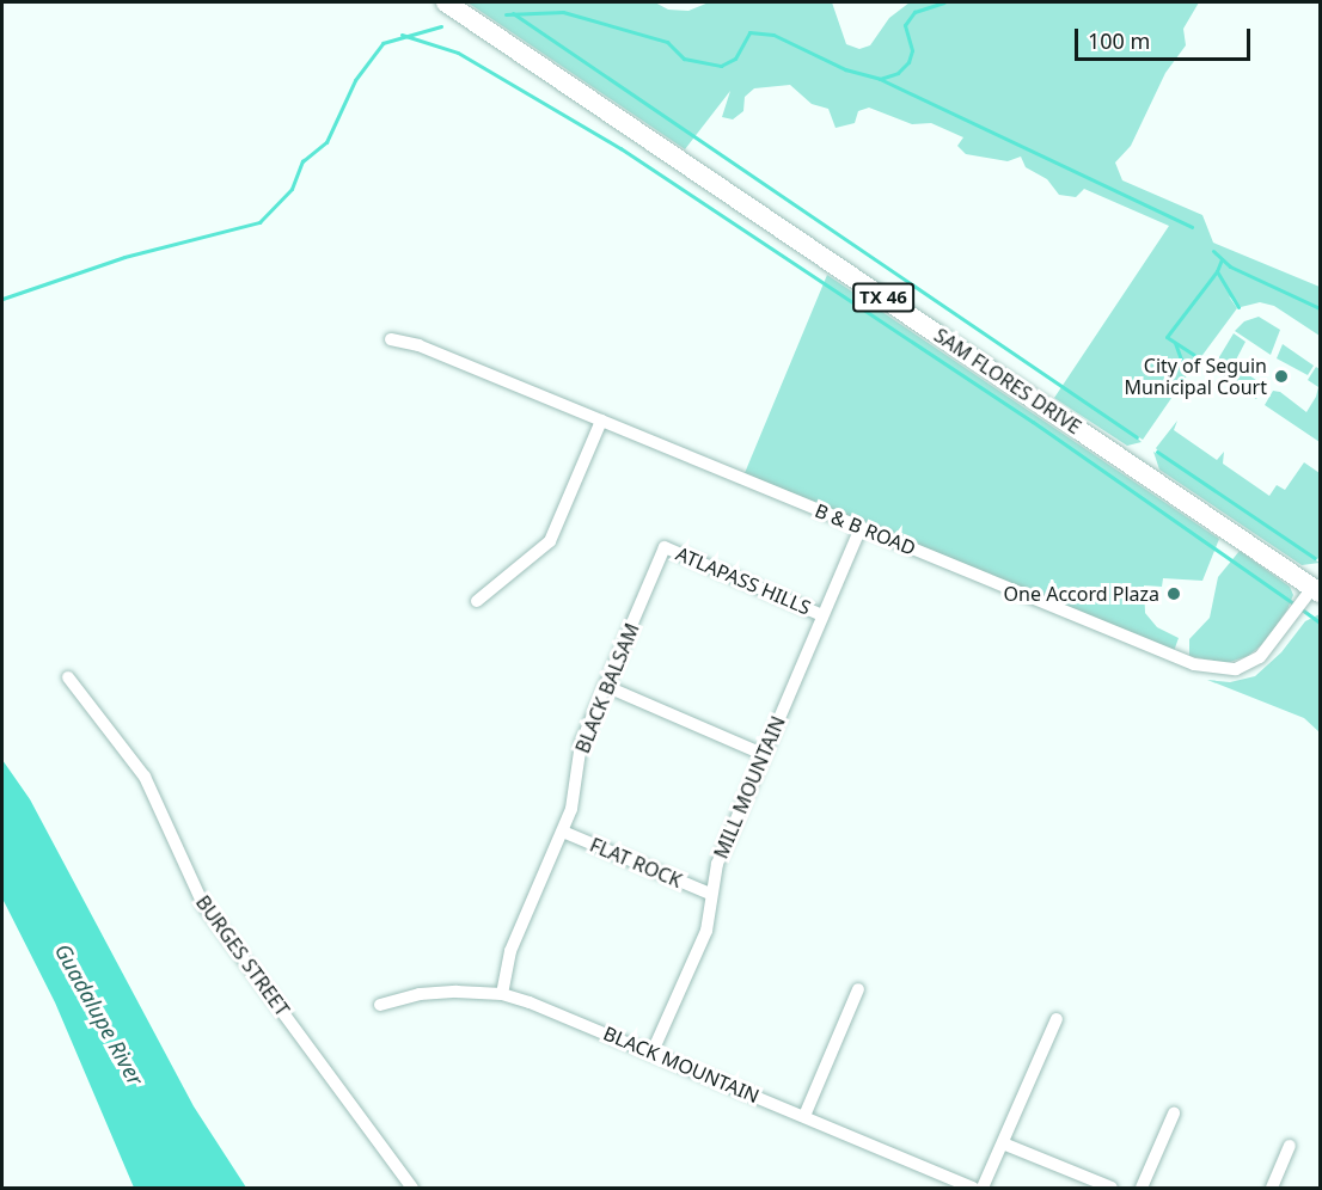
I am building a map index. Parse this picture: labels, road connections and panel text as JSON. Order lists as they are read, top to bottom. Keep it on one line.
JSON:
{"streets":{"main road":["TX 46","SAM FLORES DRIVE"],"street":["B & B ROAD","ATLAPASS HILLS","BLACK BALSAM","MILL MOUNTAIN","FLAT ROCK","BURGES STREET","BLACK MOUNTAIN"]},"crossings":[["SAM FLORES DRIVE","B & B ROAD"],["B & B ROAD","MILL MOUNTAIN"],["ATLAPASS HILLS","BLACK BALSAM"],["ATLAPASS HILLS","MILL MOUNTAIN"],["BLACK BALSAM","FLAT ROCK"],["BLACK BALSAM","BLACK MOUNTAIN"],["MILL MOUNTAIN","FLAT ROCK"],["MILL MOUNTAIN","BLACK MOUNTAIN"]],"water":["Guadalupe River"],"places":["City of Seguin Municipal Court","One Accord Plaza"],"scale_bar":"100 m"}
